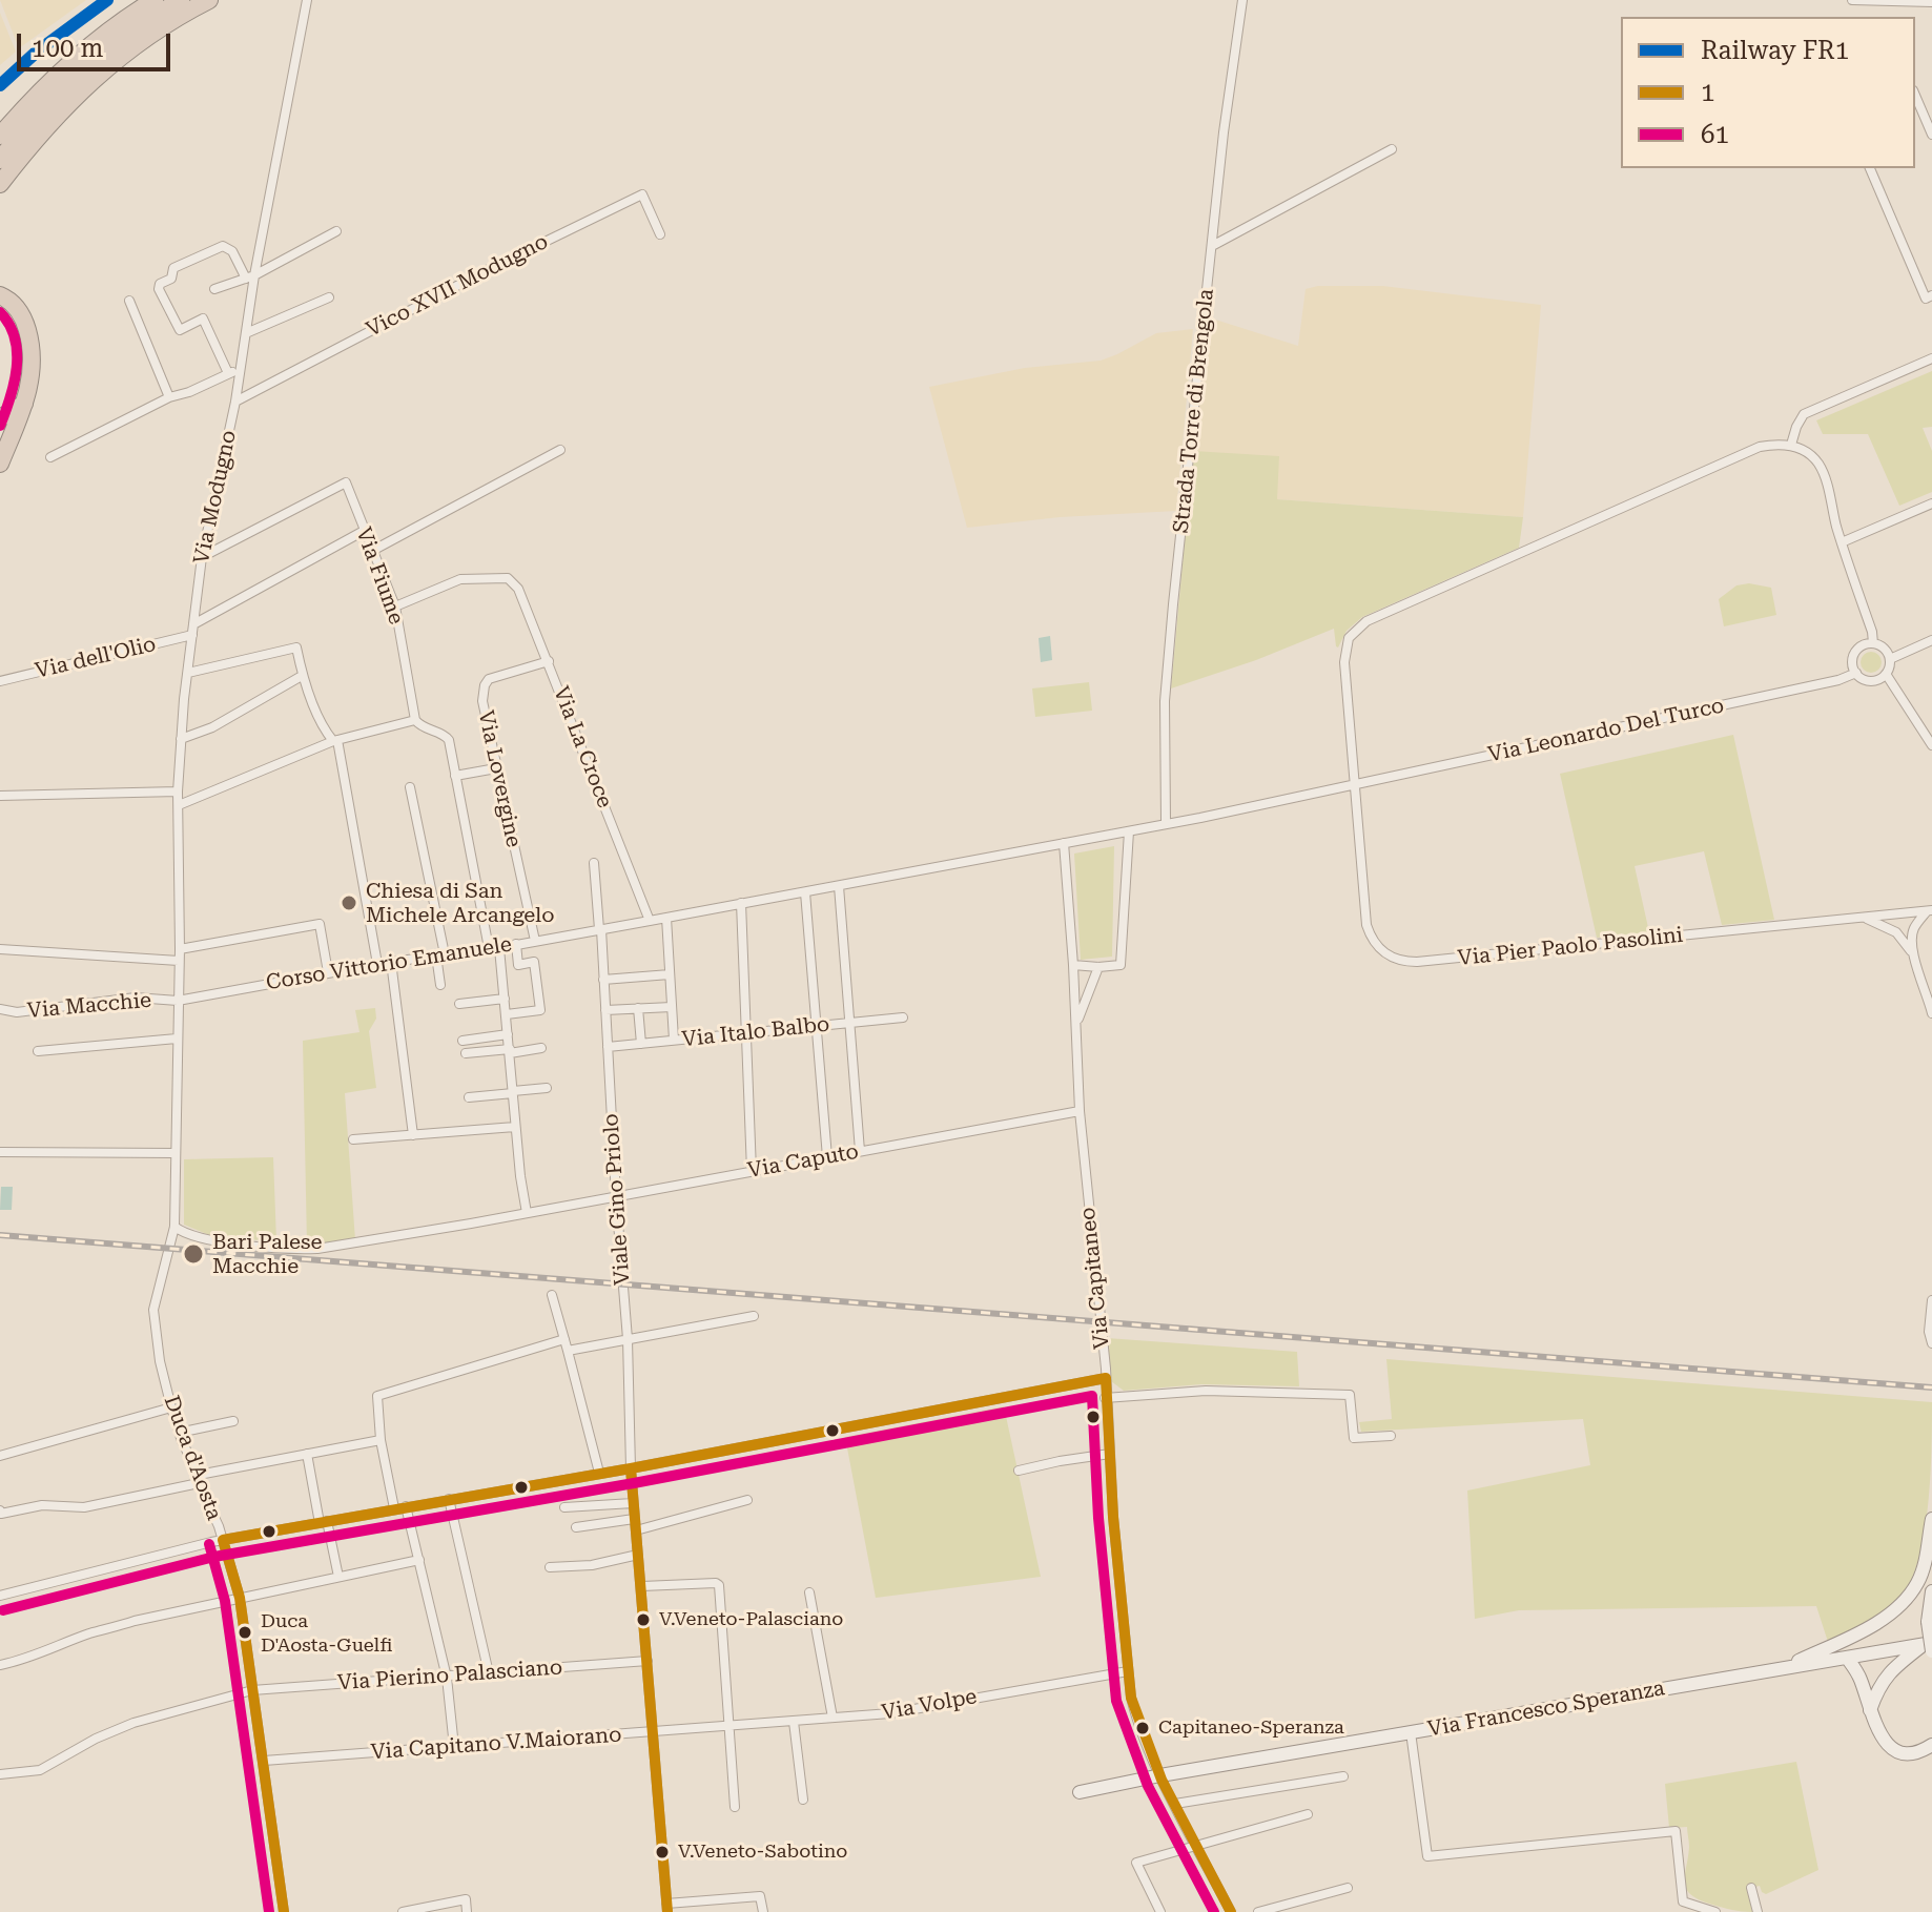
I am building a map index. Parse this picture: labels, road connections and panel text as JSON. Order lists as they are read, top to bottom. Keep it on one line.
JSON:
{"streets":{"street":["Vico XVII Modugno","Strada Torre di Brengola","Via Modugno","Via Fiume","Via dell'Olio","Via Leonardo Del Turco","Via La Croce","Via Lovergine","Via Pier Paolo Pasolini","Corso Vittorio Emanuele","Via Macchie","Via Italo Balbo","Via Caputo","Viale Gino Priolo","Via Capitaneo","Duca d'Aosta","Via Pierino Palasciano","Via Volpe","Via Francesco Speranza","Via Capitano V.Maiorano"]},"crossings":[["Vico XVII Modugno","Via Modugno"],["Strada Torre di Brengola","Via Leonardo Del Turco"],["Via Modugno","Via Fiume"],["Via Modugno","Via dell'Olio"],["Via Modugno","Corso Vittorio Emanuele"],["Via Modugno","Via Macchie"],["Via Modugno","Duca d'Aosta"],["Via Fiume","Via La Croce"],["Via Leonardo Del Turco","Via Pier Paolo Pasolini"],["Via Leonardo Del Turco","Corso Vittorio Emanuele"],["Via Leonardo Del Turco","Via Capitaneo"],["Via La Croce","Via Lovergine"],["Via La Croce","Corso Vittorio Emanuele"],["Via Lovergine","Corso Vittorio Emanuele"],["Corso Vittorio Emanuele","Via Macchie"],["Corso Vittorio Emanuele","Viale Gino Priolo"],["Corso Vittorio Emanuele","Via Capitaneo"],["Via Italo Balbo","Viale Gino Priolo"],["Via Caputo","Viale Gino Priolo"],["Via Caputo","Via Capitaneo"],["Via Caputo","Duca d'Aosta"],["Viale Gino Priolo","Via Pierino Palasciano"],["Viale Gino Priolo","Via Capitano V.Maiorano"],["Via Capitaneo","Via Volpe"],["Via Capitaneo","Via Francesco Speranza"],["Duca d'Aosta","Via Pierino Palasciano"],["Duca d'Aosta","Via Capitano V.Maiorano"],["Via Volpe","Via Capitano V.Maiorano"]],"places":["Chiesa di San Michele Arcangelo","Bari Palese Macchie","V.Veneto-Palasciano","Duca D'Aosta-Guelfi","Capitaneo-Speranza","V.Veneto-Sabotino"],"lines":["rail line FR1","transit line 61","transit line 1"],"legend":["Railway FR1","1","61"],"scale_bar":"100 m"}
